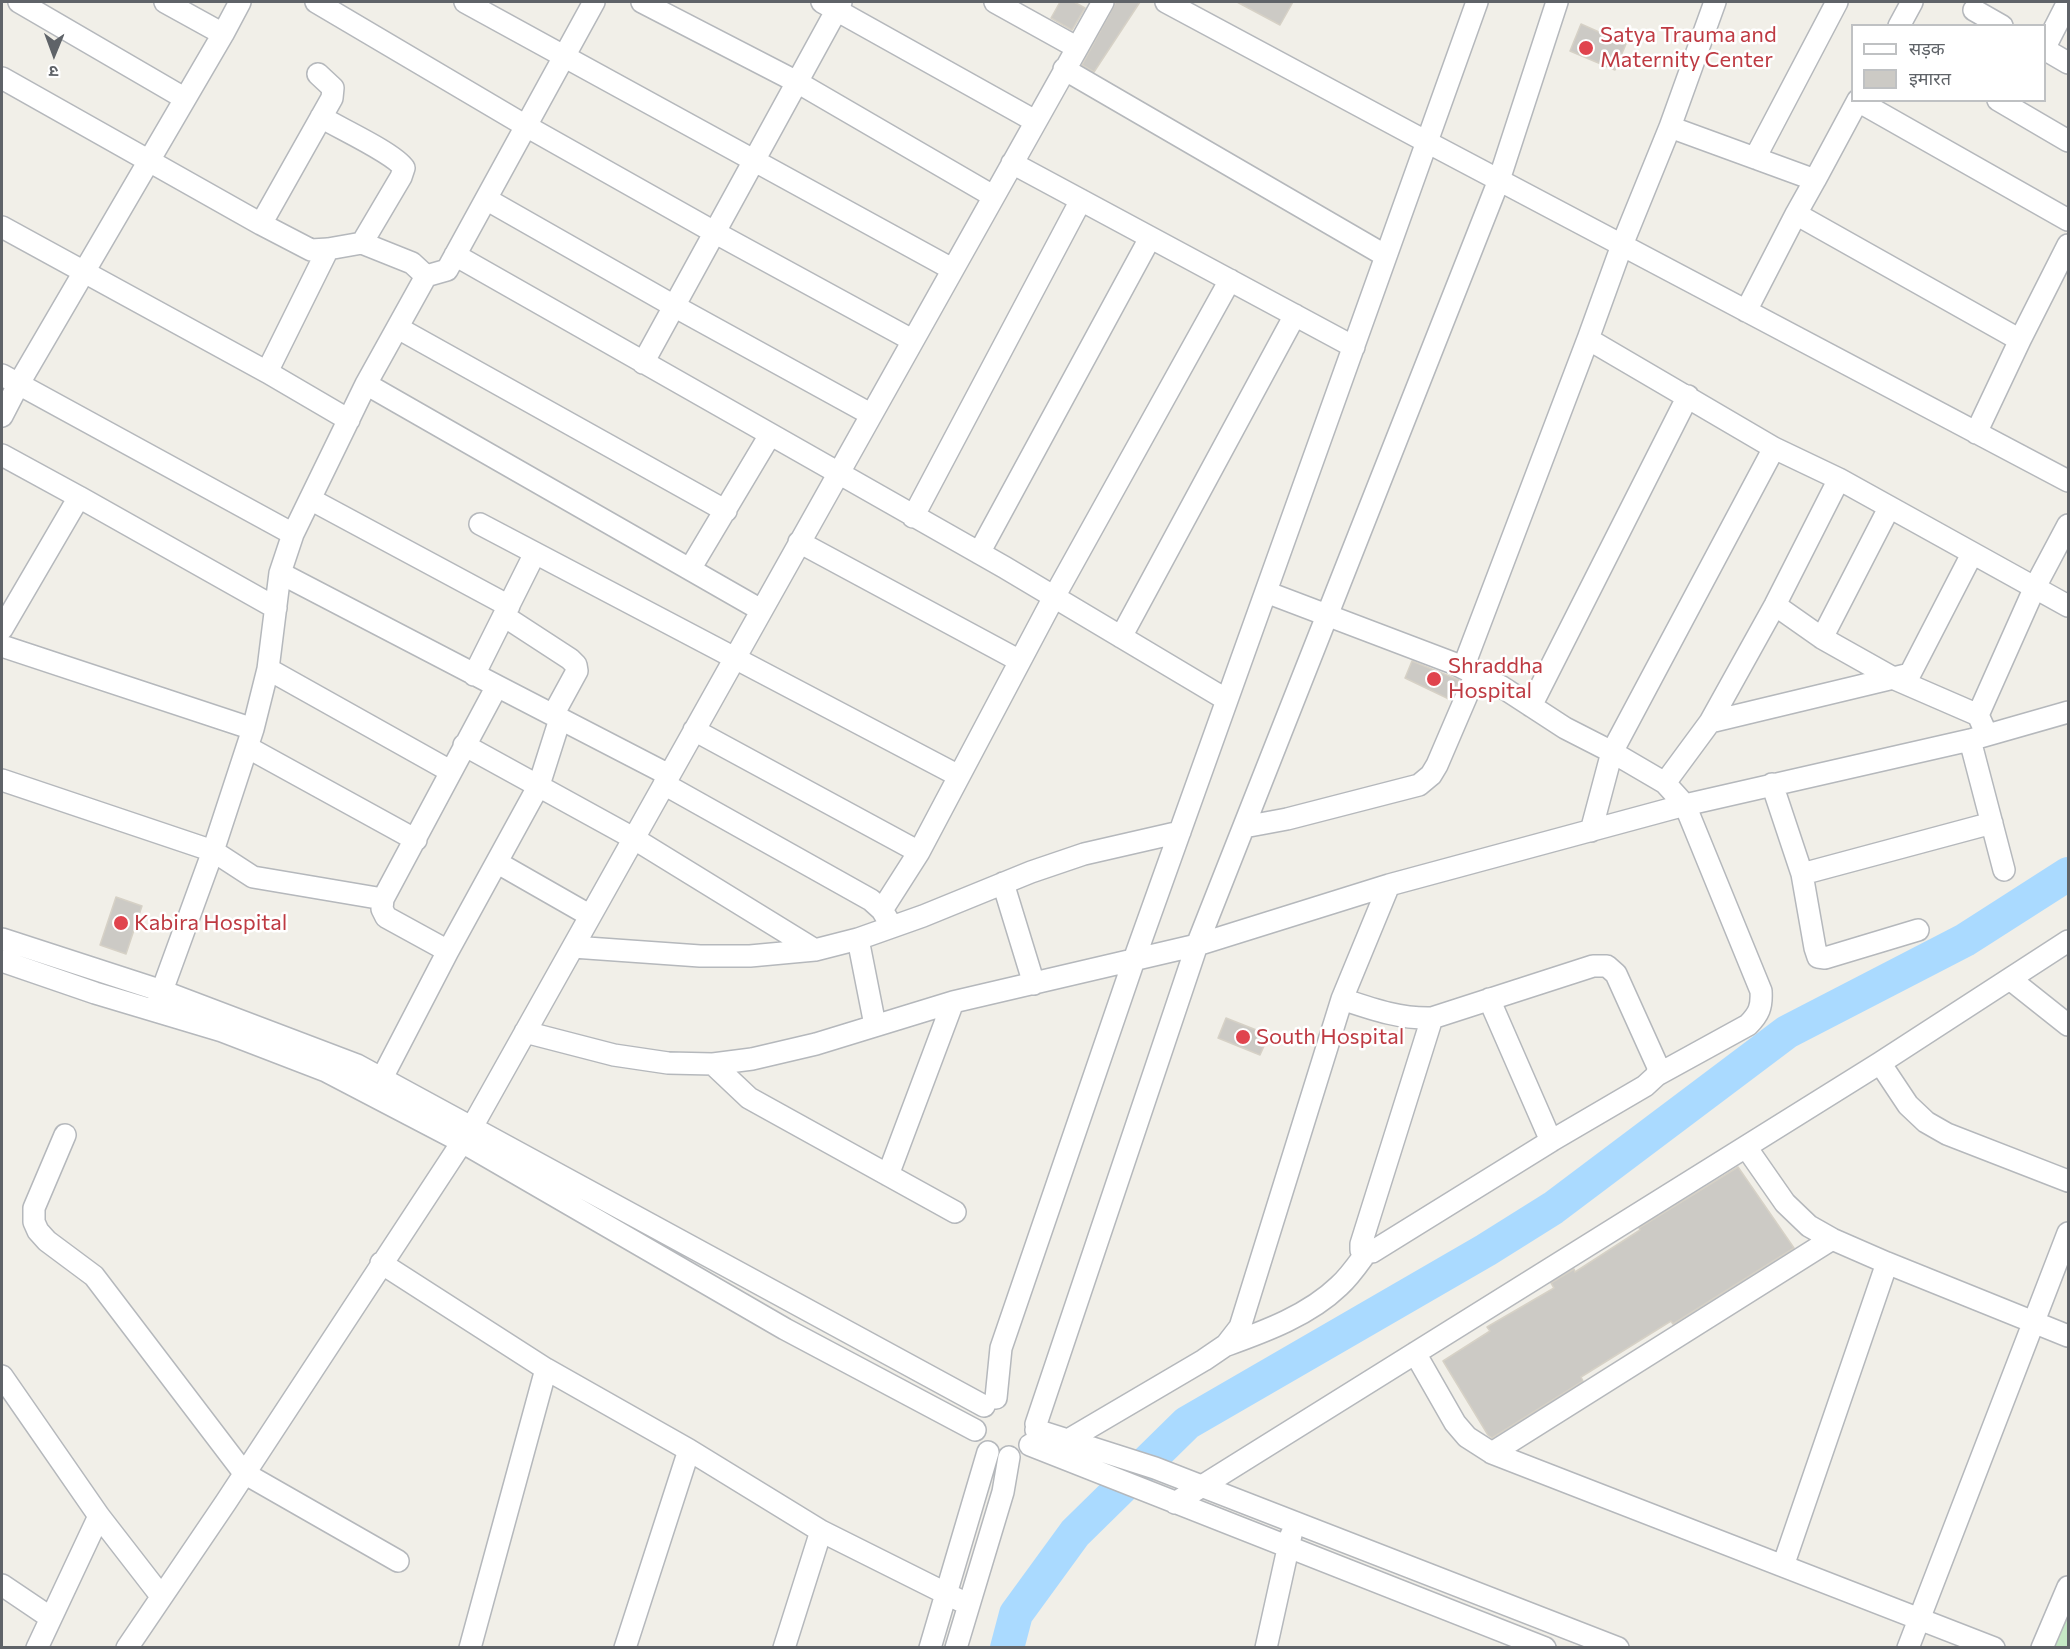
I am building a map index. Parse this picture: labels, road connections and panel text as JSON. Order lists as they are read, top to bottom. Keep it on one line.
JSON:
{"places":["Satya Trauma and Maternity Center","Shraddha Hospital","Kabira Hospital","South Hospital"],"legend":["सड़क","इमारत"],"north":"bottom"}
